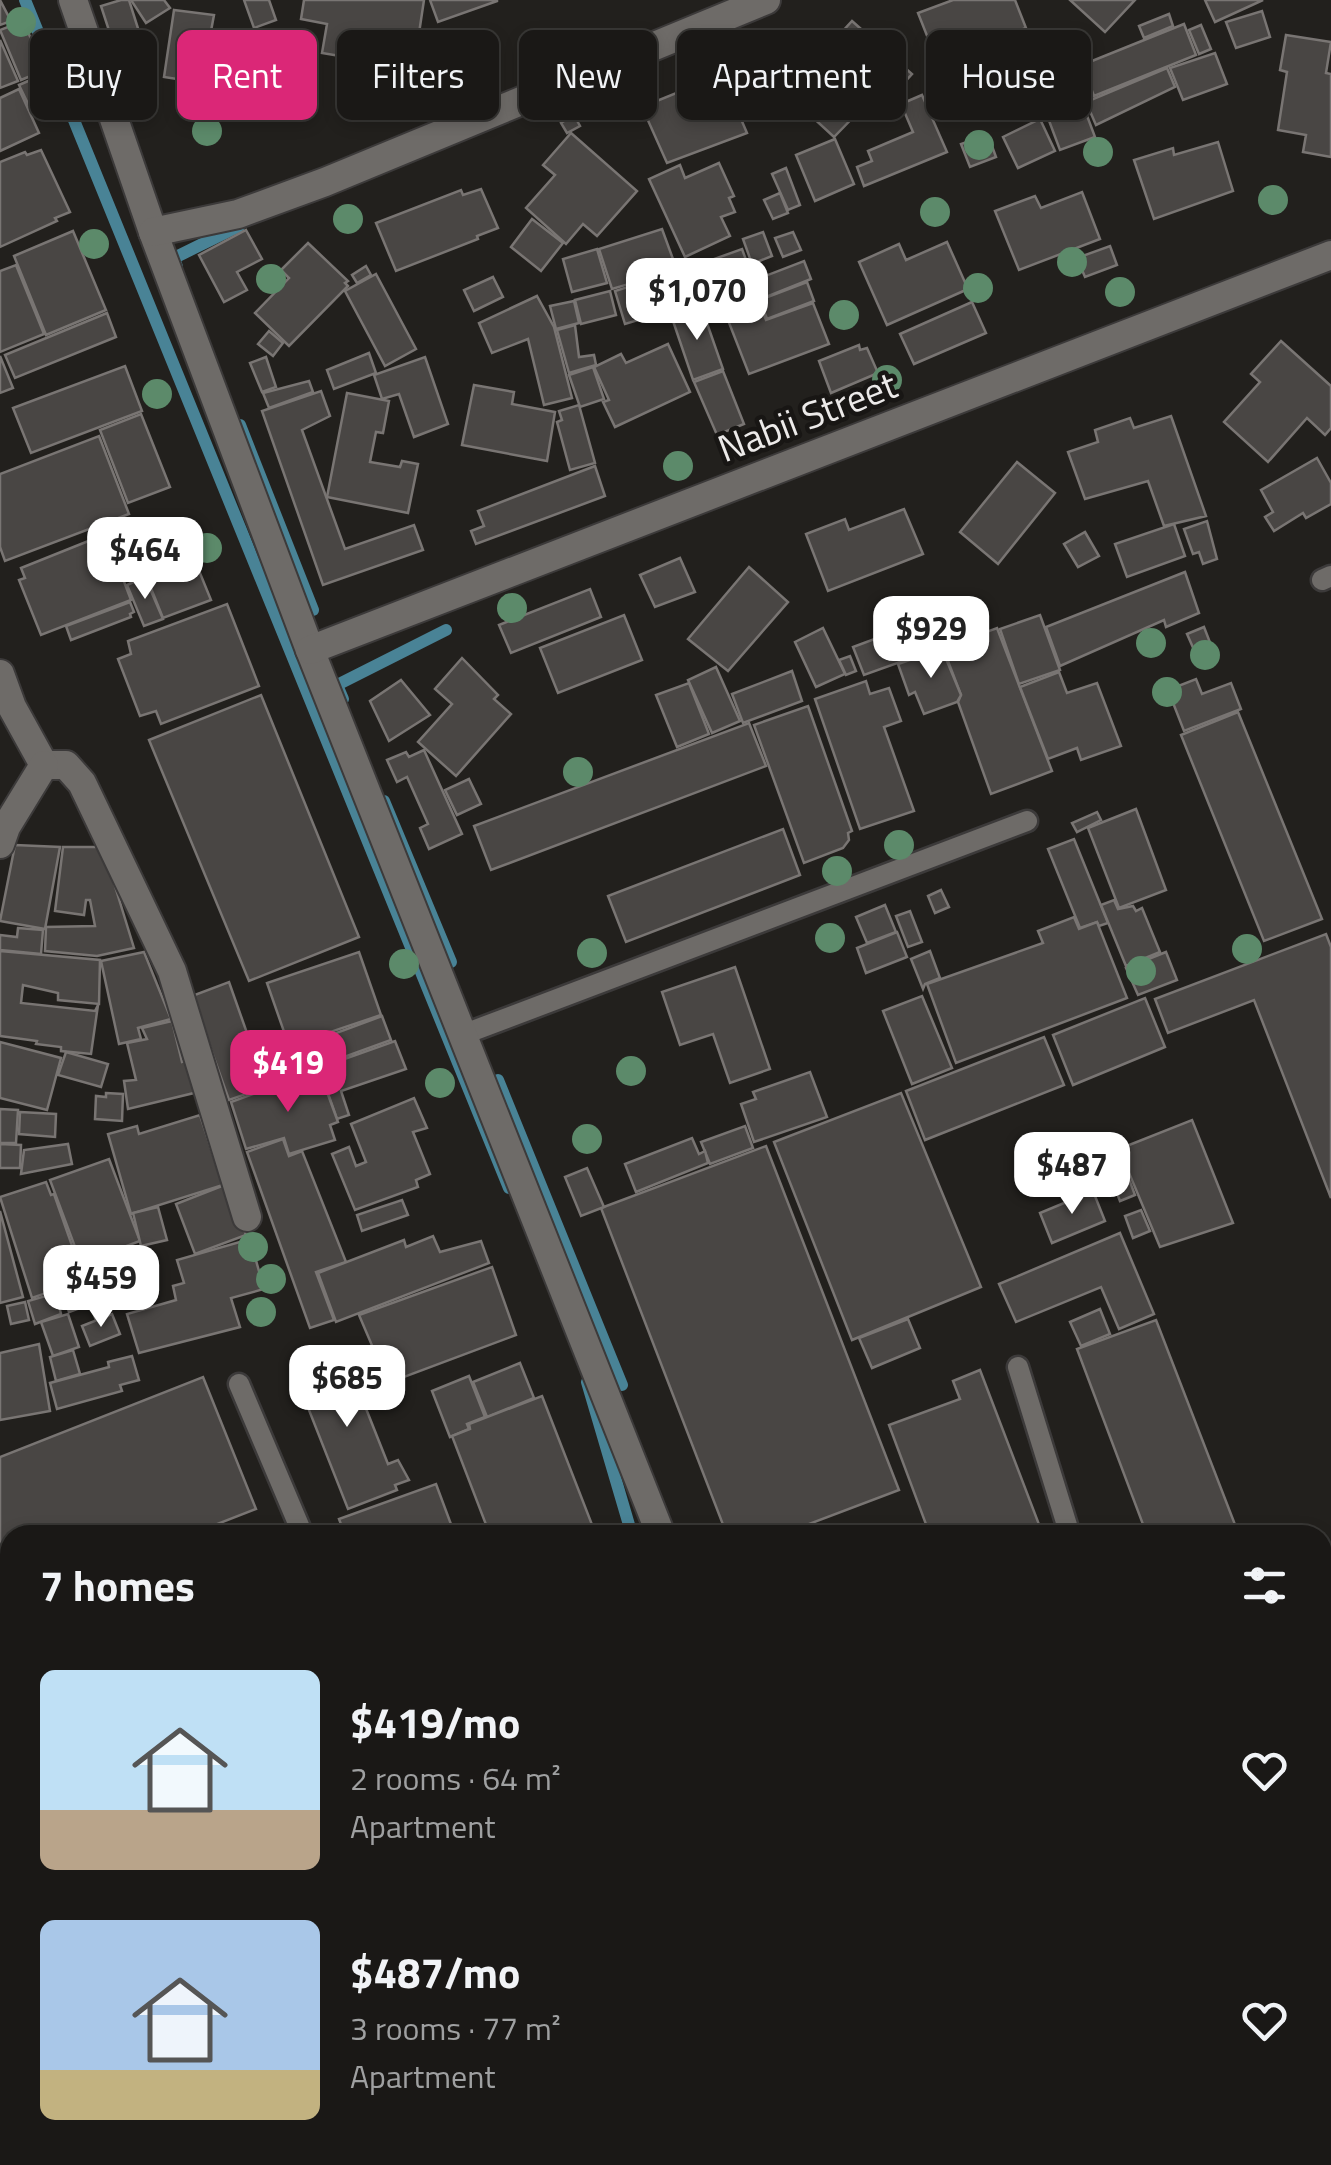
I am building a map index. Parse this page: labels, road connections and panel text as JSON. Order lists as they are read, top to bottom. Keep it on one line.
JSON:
{"streets":{"street":["Nabii Street"]},"page":{"chip":["Buy","Rent","Filters","New","Apartment","House"],"price":["$1,070","$464","$929","$419","$487","$459","$685"],"heading":"7 homes","list":[{"name":"$419/mo","note":"2 rooms · 64 m² · Apartment"},{"name":"$487/mo","note":"3 rooms · 77 m² · Apartment"}]}}
